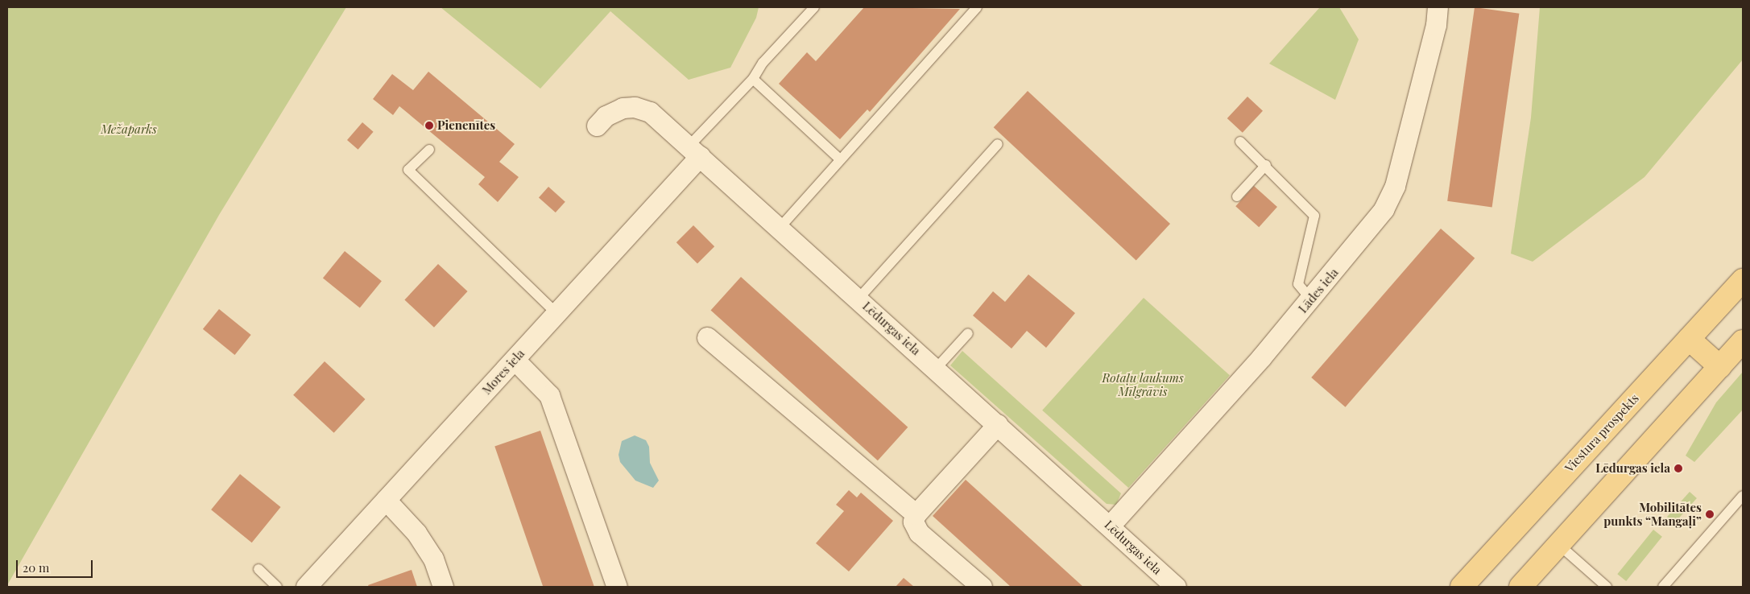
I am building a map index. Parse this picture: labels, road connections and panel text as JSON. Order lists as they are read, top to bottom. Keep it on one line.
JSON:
{"streets":{"main road":["Viestura prospekts"],"street":["Lādes iela","Lēdurgas iela","Mores iela"]},"crossings":[["Lādes iela","Lēdurgas iela"],["Lēdurgas iela","Mores iela"]],"parks":["Mežaparks","Rotaļu laukums Mīlgrāvis"],"places":["Pienenītes","Lēdurgas iela","Mobilitātes punkts “Mangaļi”"],"scale_bar":"20 m"}
